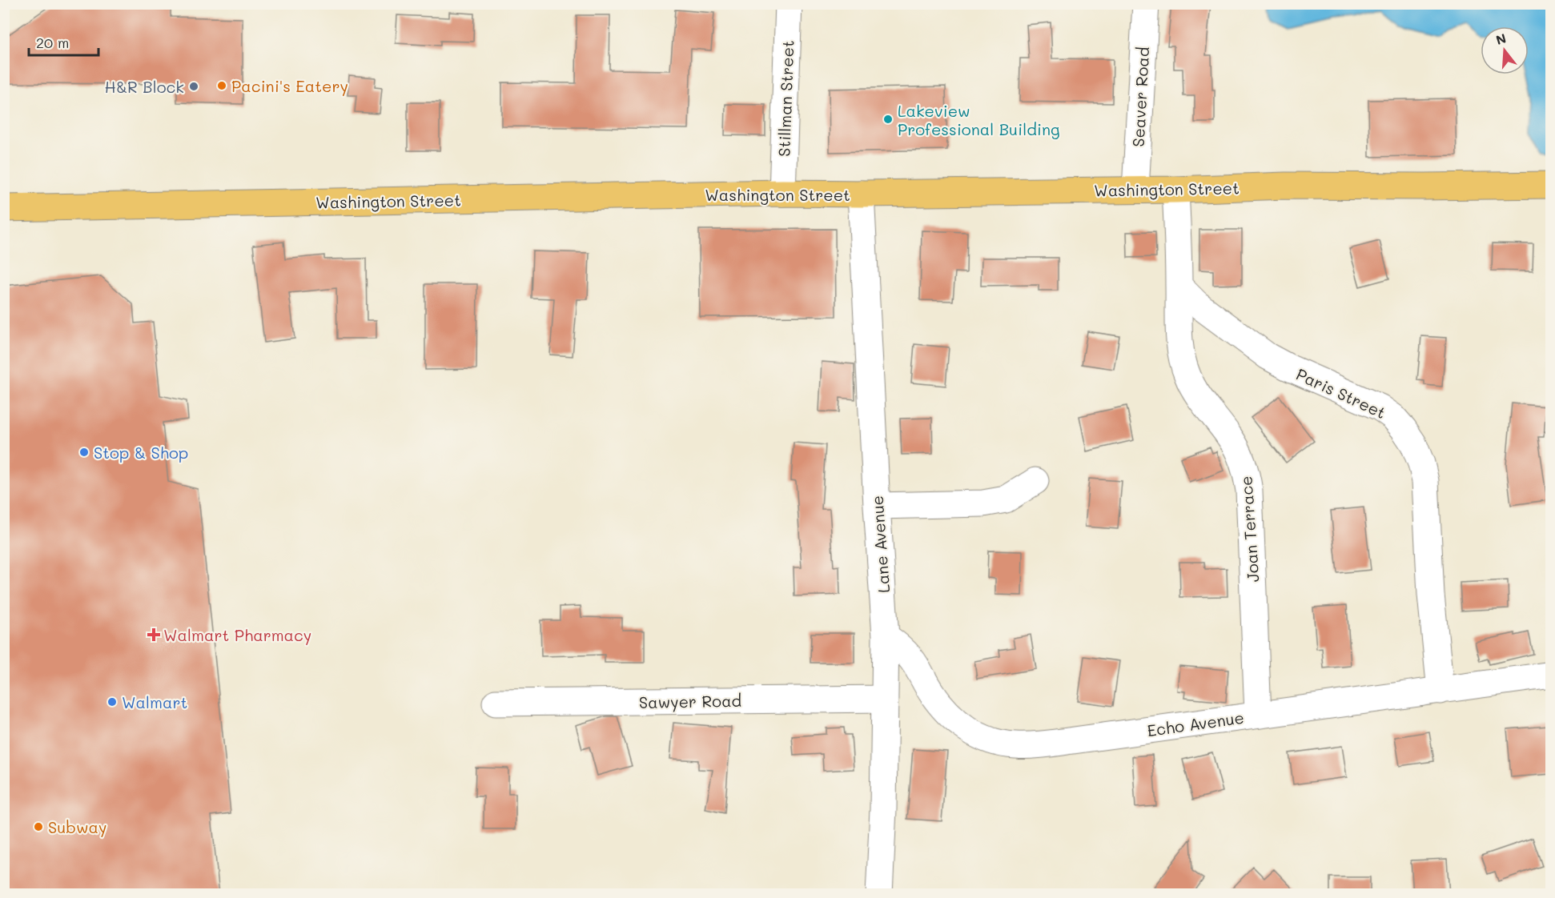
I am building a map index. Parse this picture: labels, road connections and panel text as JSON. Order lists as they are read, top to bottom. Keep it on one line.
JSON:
{"streets":{"main road":["Washington Street"],"street":["Seaver Road","Stillman Street","Paris Street","Joan Terrace","Lane Avenue","Sawyer Road","Echo Avenue"]},"crossings":[["Seaver Road","Washington Street"],["Stillman Street","Washington Street"],["Washington Street","Joan Terrace"],["Washington Street","Lane Avenue"],["Paris Street","Joan Terrace"],["Paris Street","Echo Avenue"],["Joan Terrace","Echo Avenue"],["Lane Avenue","Sawyer Road"],["Lane Avenue","Echo Avenue"]],"places":{"other":["Pacini's Eatery","H&R Block","Lakeview Professional Building","Stop & Shop","Walmart","Subway"],"health":["Walmart Pharmacy"]},"scale_bar":"20 m","north":"top"}
